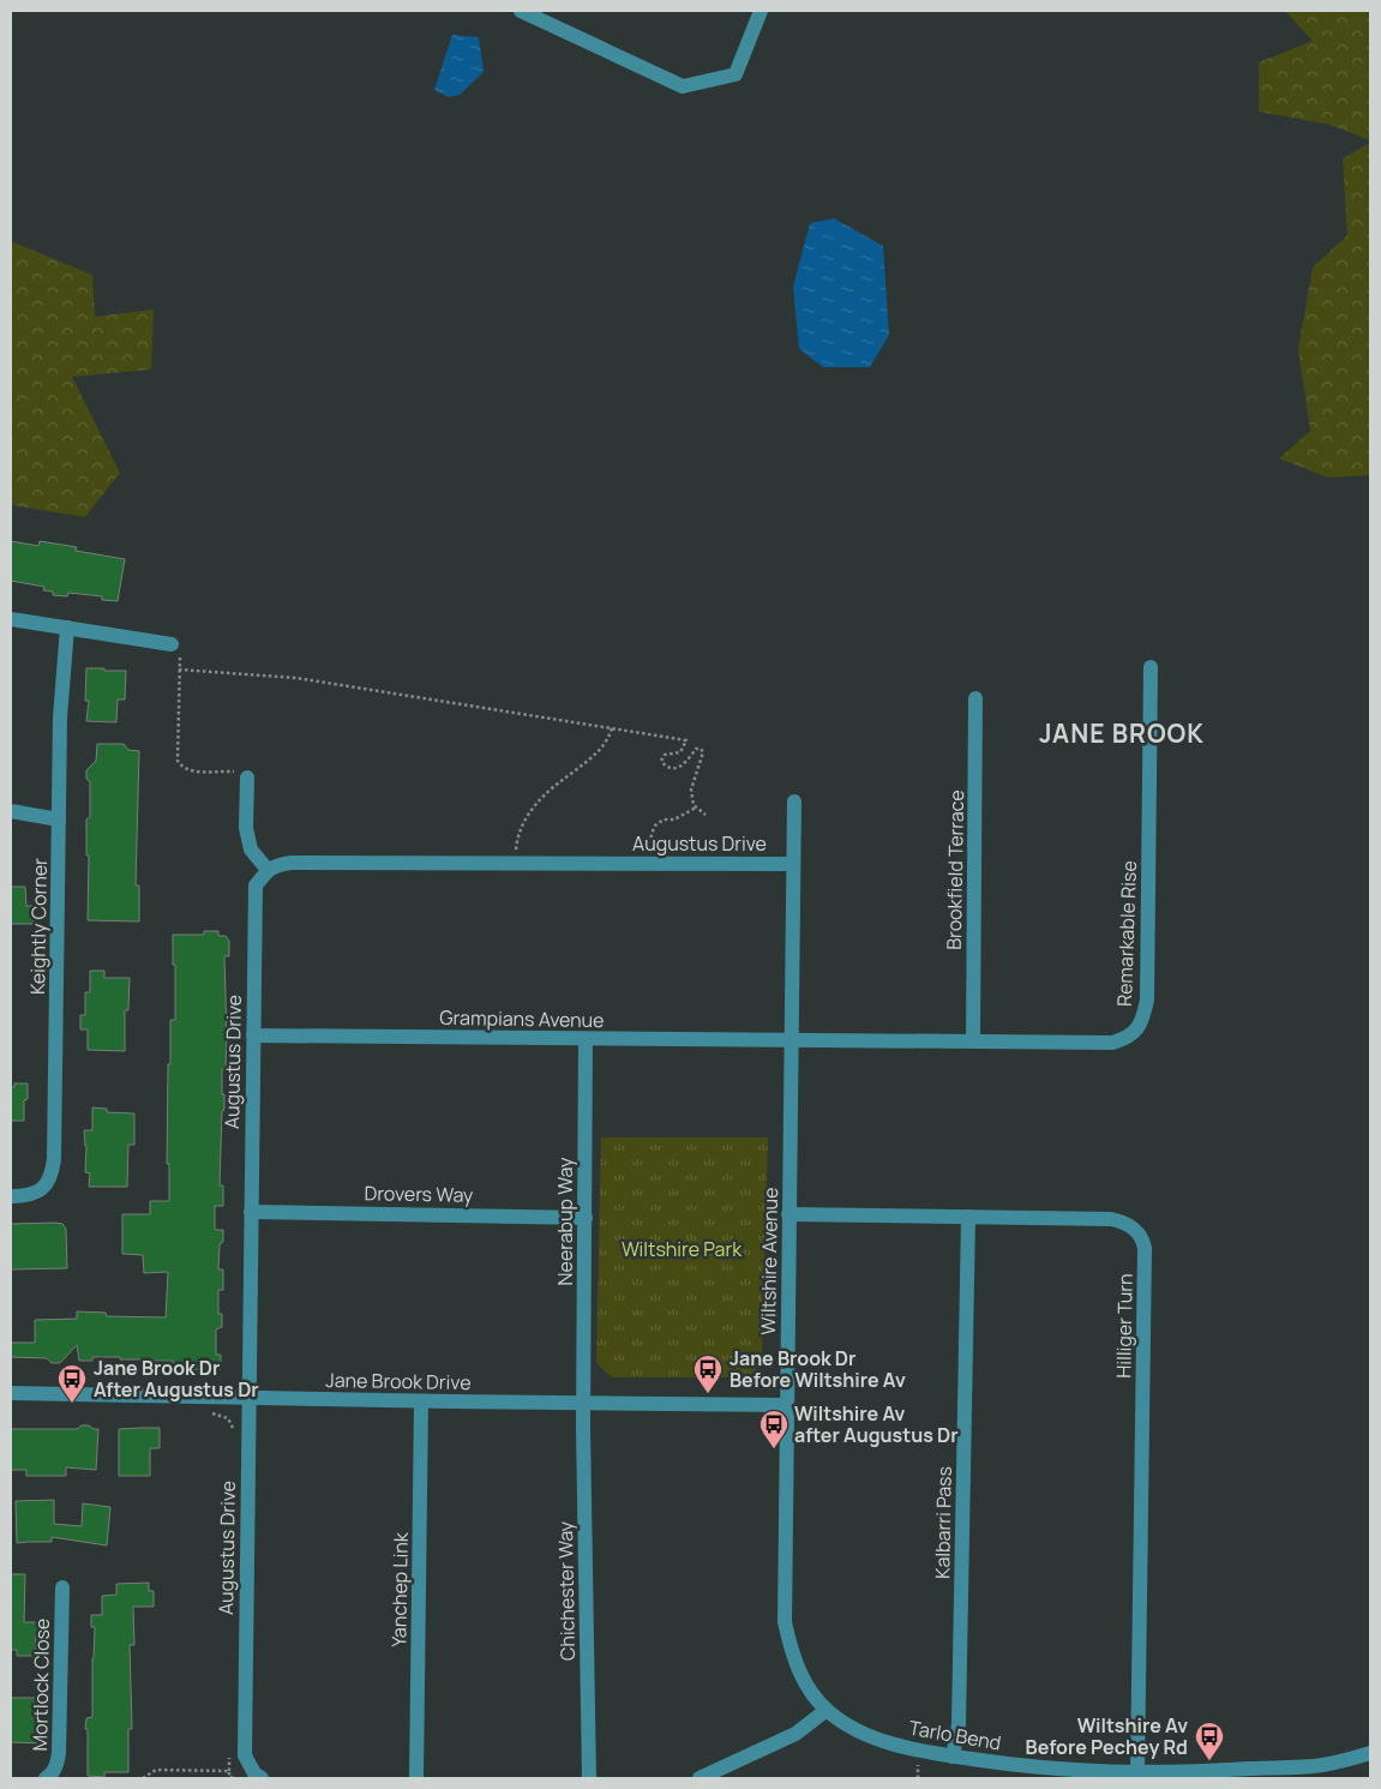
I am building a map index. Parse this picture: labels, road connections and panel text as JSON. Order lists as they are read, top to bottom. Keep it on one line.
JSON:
{"streets":{"street":["Augustus Drive","Brookfield Terrace","Keightly Corner","Remarkable Rise","Grampians Avenue","Drovers Way","Neerabup Way","Wiltshire Avenue","Hilliger Turn","Jane Brook Drive","Kalbarri Pass","Yanchep Link","Chichester Way","Mortlock Close","Tarlo Bend"]},"crossings":[["Augustus Drive","Grampians Avenue"],["Augustus Drive","Drovers Way"],["Augustus Drive","Wiltshire Avenue"],["Augustus Drive","Jane Brook Drive"],["Brookfield Terrace","Remarkable Rise"],["Remarkable Rise","Grampians Avenue"],["Remarkable Rise","Wiltshire Avenue"],["Grampians Avenue","Neerabup Way"],["Grampians Avenue","Wiltshire Avenue"],["Drovers Way","Neerabup Way"],["Neerabup Way","Jane Brook Drive"],["Neerabup Way","Chichester Way"],["Wiltshire Avenue","Hilliger Turn"],["Wiltshire Avenue","Jane Brook Drive"],["Wiltshire Avenue","Tarlo Bend"],["Hilliger Turn","Kalbarri Pass"],["Hilliger Turn","Tarlo Bend"],["Jane Brook Drive","Yanchep Link"],["Jane Brook Drive","Chichester Way"],["Kalbarri Pass","Tarlo Bend"]],"districts":["JANE BROOK"],"parks":["Wiltshire Park"],"places":{"bus stop":["Jane Brook Dr Before Wiltshire Av","Jane Brook Dr After Augustus Dr","Wiltshire Av after Augustus Dr","Wiltshire Av Before Pechey Rd"]}}
